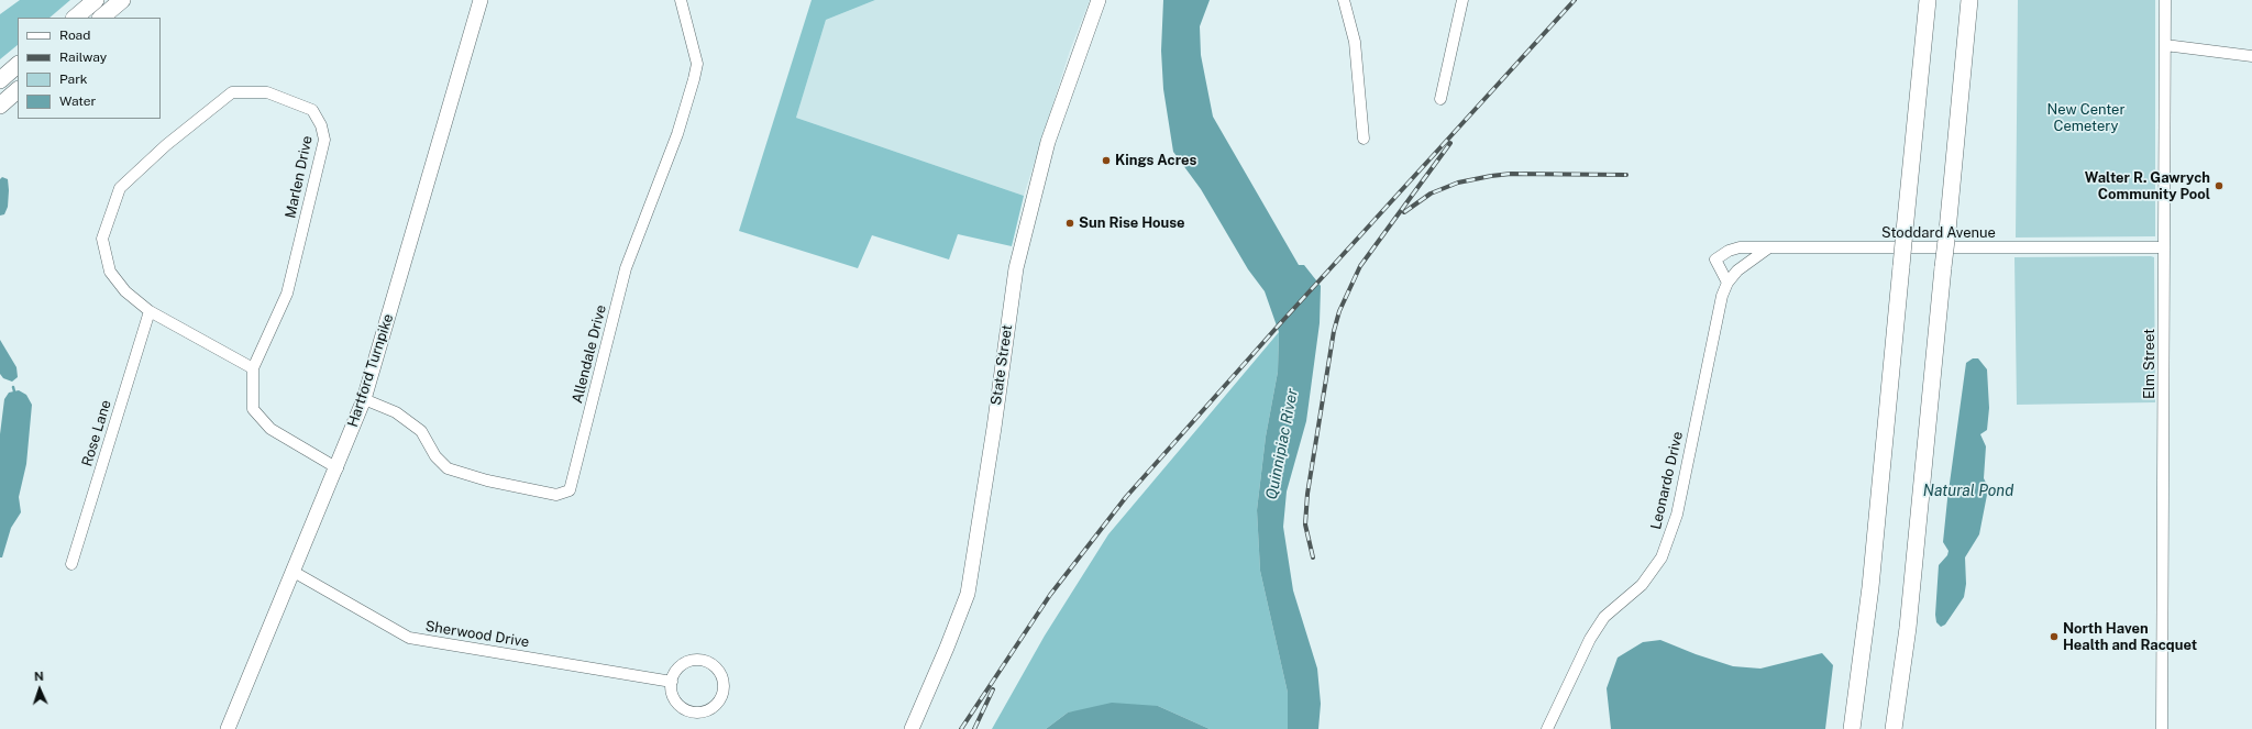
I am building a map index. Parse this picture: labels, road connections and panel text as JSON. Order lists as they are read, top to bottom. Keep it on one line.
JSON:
{"streets":{"main road":["State Street","Hartford Turnpike"],"street":["Marlen Drive","Stoddard Avenue","Allendale Drive","Elm Street","Rose Lane","Leonardo Drive","Sherwood Drive"]},"crossings":[["Marlen Drive","Hartford Turnpike"],["Marlen Drive","Rose Lane"],["Stoddard Avenue","Elm Street"],["Stoddard Avenue","Leonardo Drive"],["Allendale Drive","Hartford Turnpike"],["Hartford Turnpike","Sherwood Drive"]],"water":["Quinnipiac River","Natural Pond"],"parks":["New Center Cemetery"],"places":["Kings Acres","Walter R. Gawrych Community Pool","Sun Rise House","North Haven Health and Racquet"],"legend":["Road","Railway","Park","Water"],"north":"top"}
